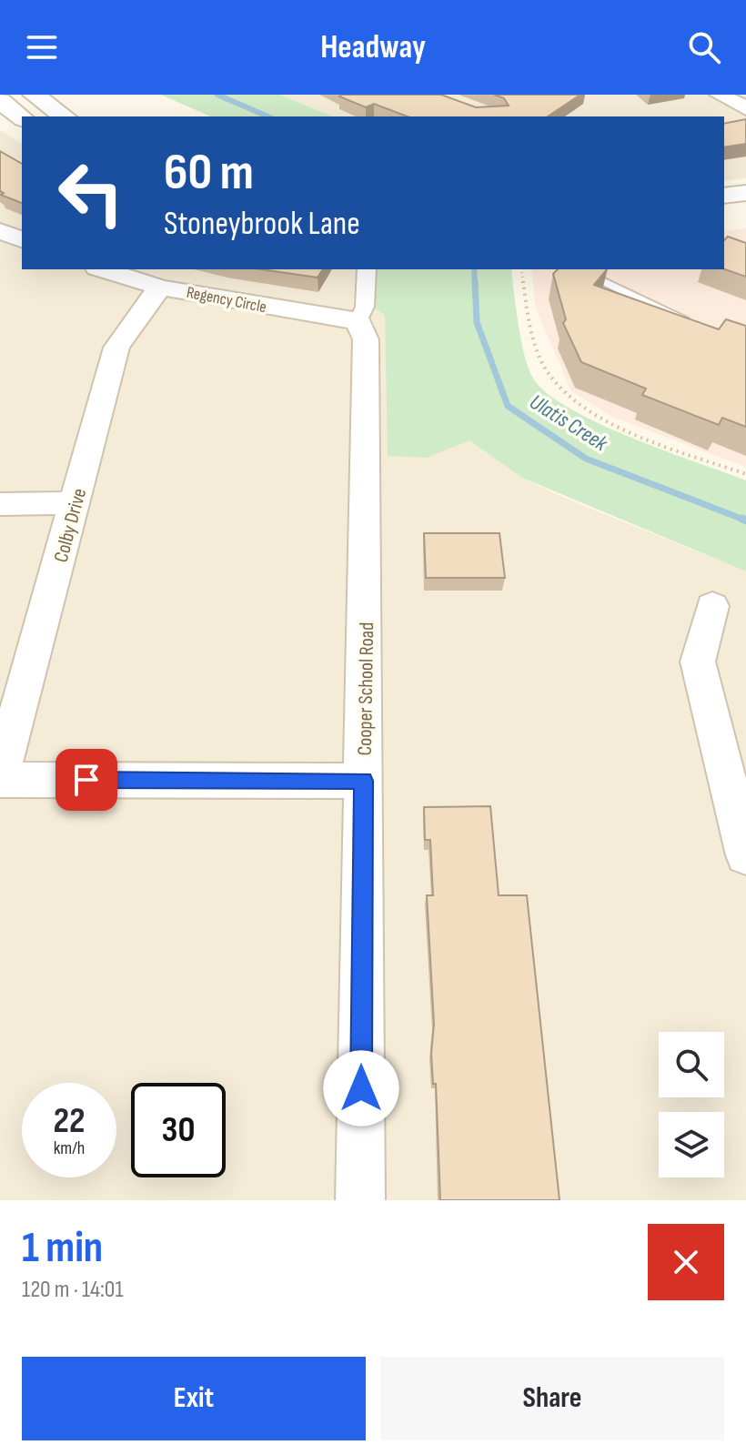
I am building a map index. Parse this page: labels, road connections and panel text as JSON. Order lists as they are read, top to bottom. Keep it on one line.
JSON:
{"streets":{"street":["Regency Circle","Colby Drive","Cooper School Road"]},"crossings":[["Regency Circle","Colby Drive"],["Regency Circle","Cooper School Road"]],"water":["Ulatis Creek"],"page":{"header":"Headway","turn":["60 m","Stoneybrook Lane"],"speed":"22 km/h","limit":"30","heading":["1 min","120 m · 14:01"],"buttons":["Exit","Share"]}}
